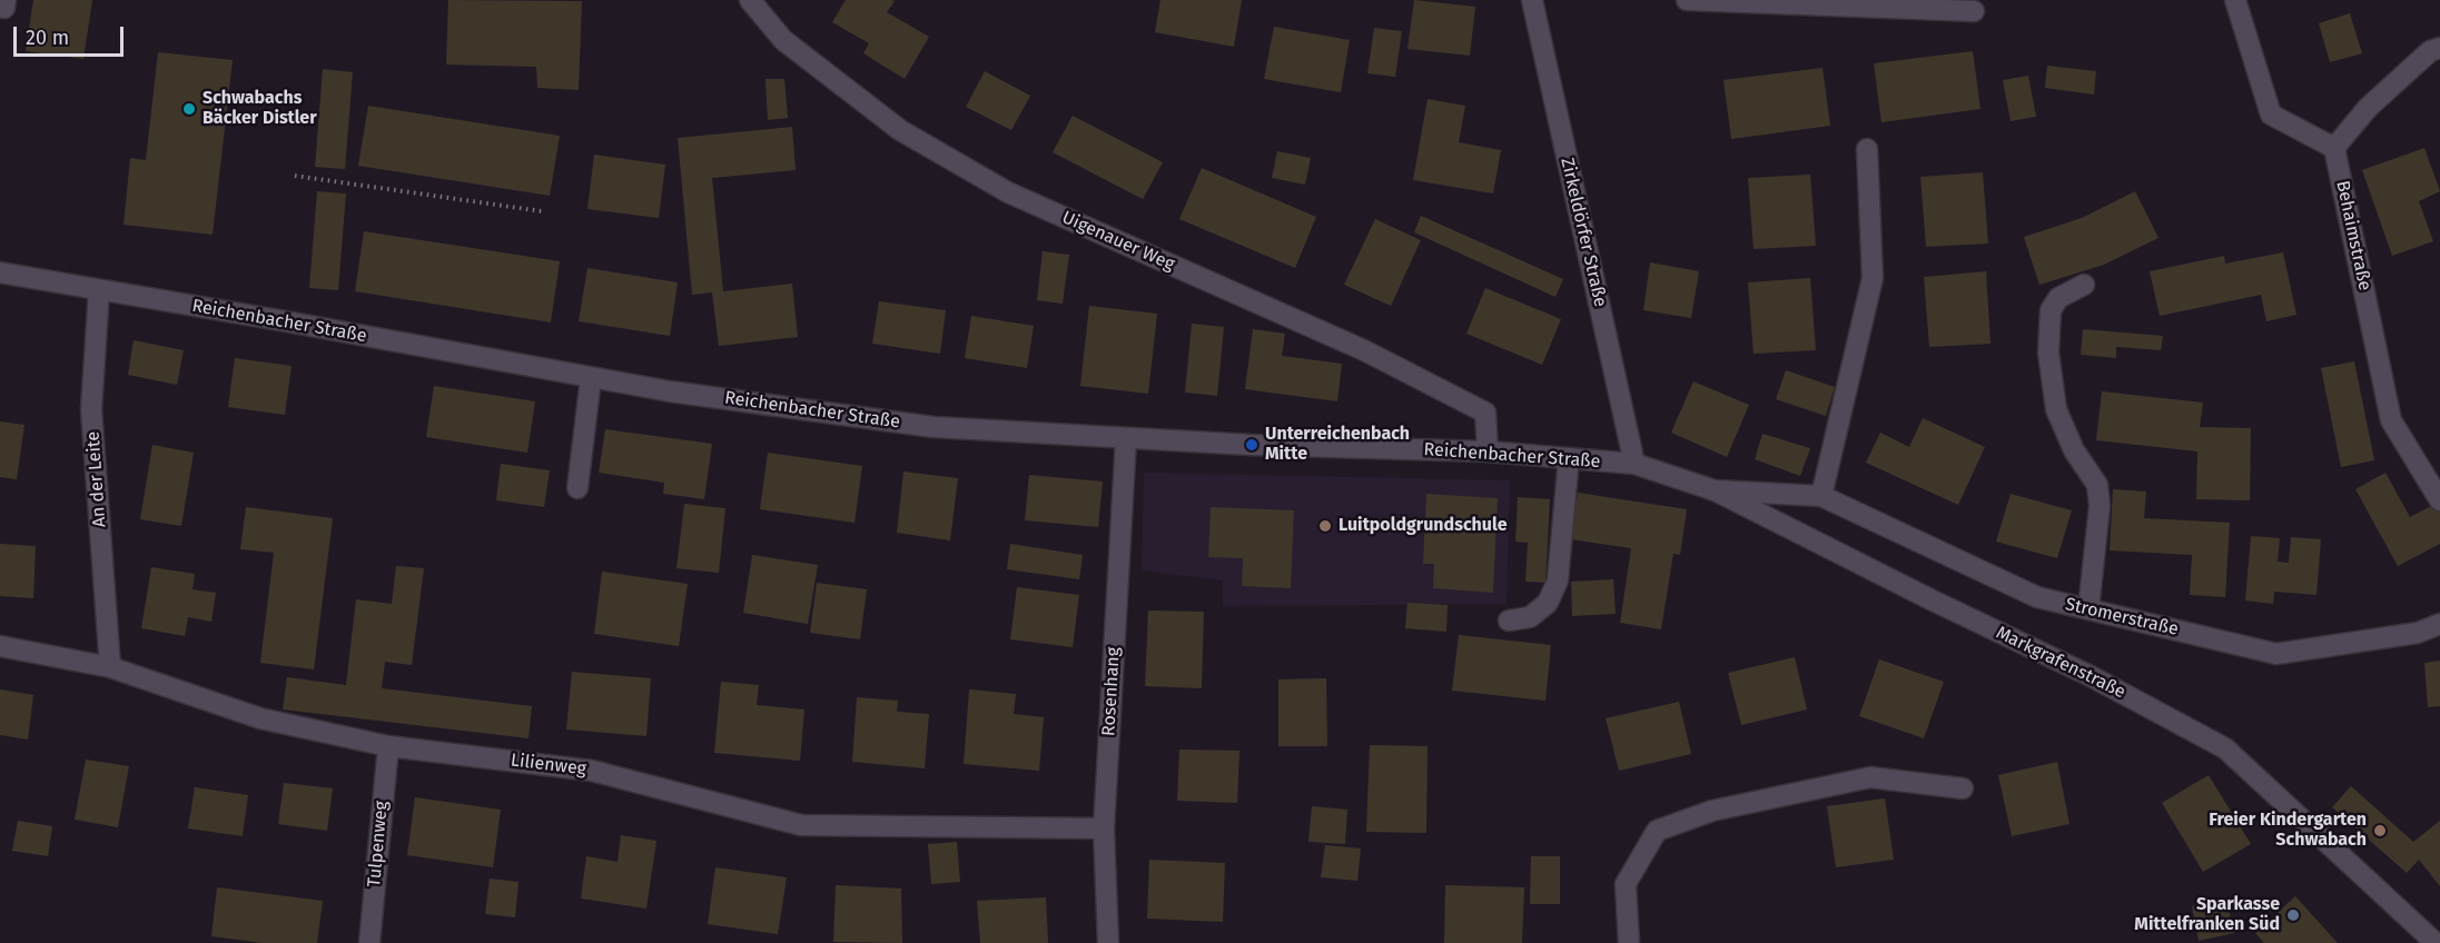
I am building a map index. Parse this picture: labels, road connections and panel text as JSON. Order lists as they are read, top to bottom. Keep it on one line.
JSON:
{"streets":{"street":["Zirkeldörfer Straße","Behaimstraße","Uigenauer Weg","Reichenbacher Straße","An der Leite","Stromerstraße","Markgrafenstraße","Rosenhang","Lilienweg","Tulpenweg"]},"crossings":[["Zirkeldörfer Straße","Reichenbacher Straße"],["Zirkeldörfer Straße","Markgrafenstraße"],["Uigenauer Weg","Reichenbacher Straße"],["Reichenbacher Straße","An der Leite"],["Reichenbacher Straße","Markgrafenstraße"],["Reichenbacher Straße","Rosenhang"],["An der Leite","Lilienweg"],["Stromerstraße","Markgrafenstraße"],["Rosenhang","Lilienweg"],["Lilienweg","Tulpenweg"]],"places":["Schwabachs Bäcker Distler","Unterreichenbach Mitte","Luitpoldgrundschule","Freier Kindergarten Schwabach","Sparkasse Mittelfranken Süd"],"scale_bar":"20 m"}
